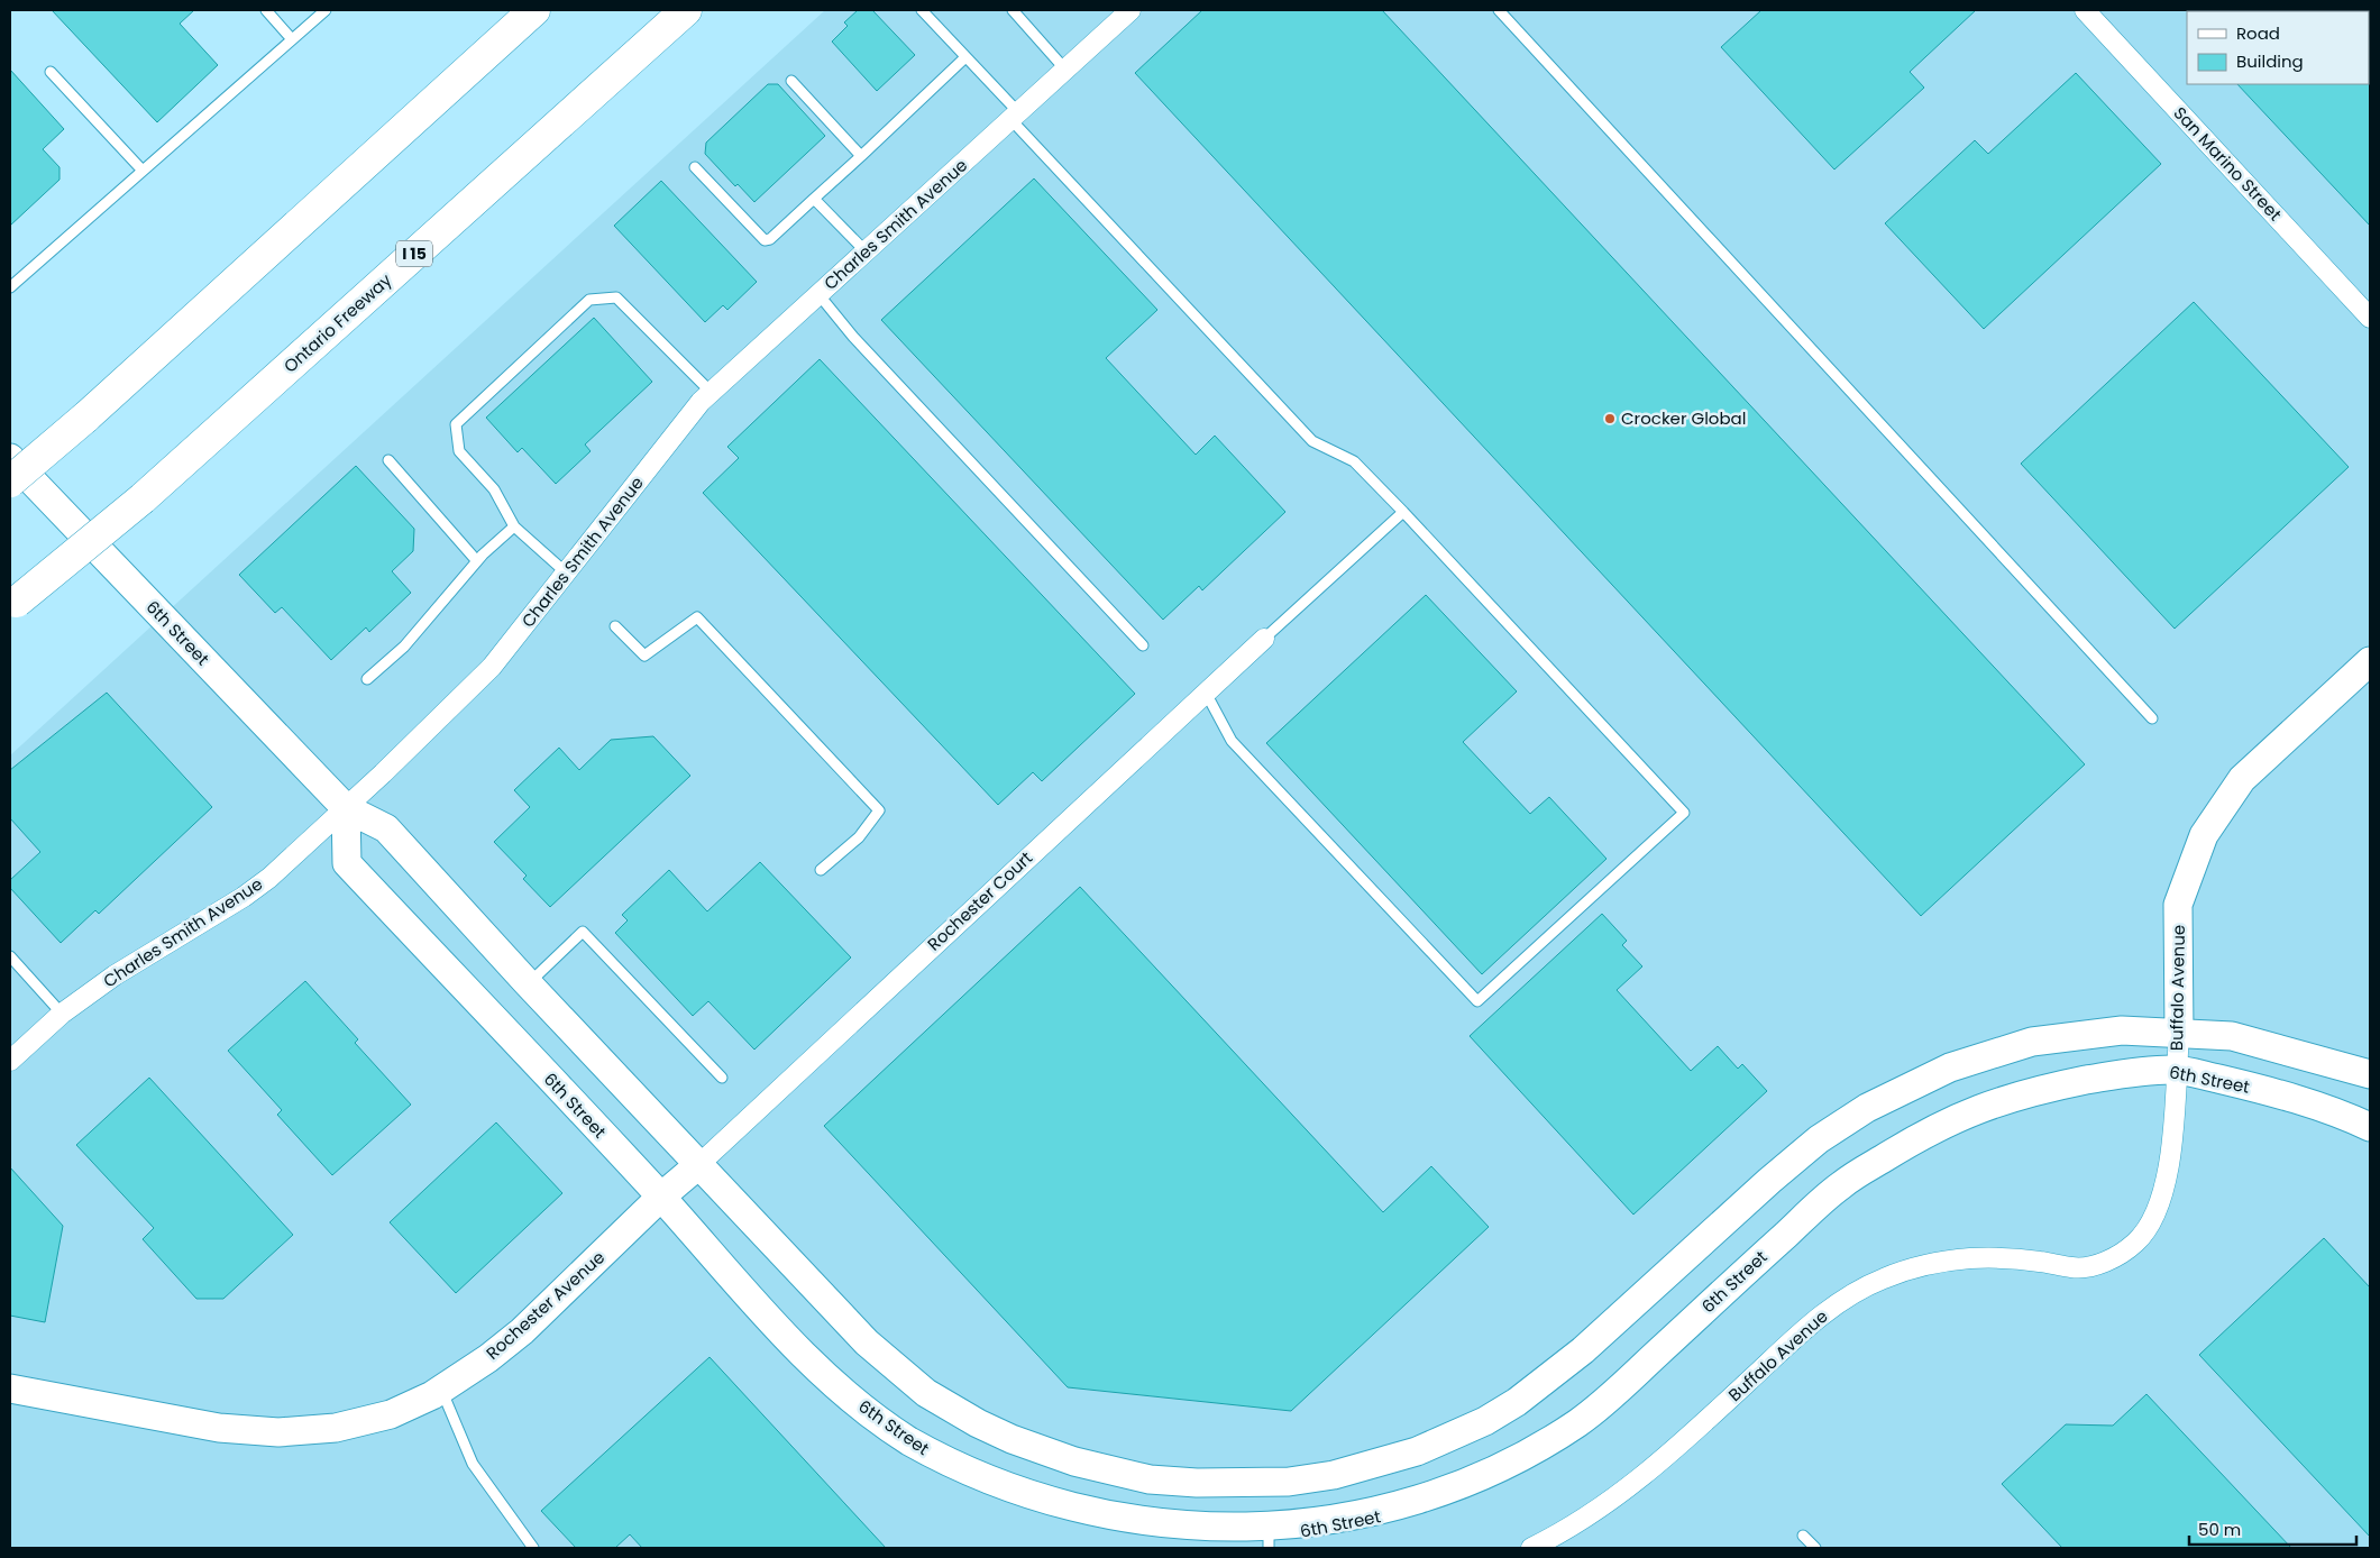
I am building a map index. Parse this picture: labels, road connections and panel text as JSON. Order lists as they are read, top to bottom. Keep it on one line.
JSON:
{"streets":{"highway":["I 15","Ontario Freeway"],"main road":["6th Street","Buffalo Avenue","Rochester Avenue"],"street":["San Marino Street","Charles Smith Avenue","Rochester Court"]},"crossings":[["Charles Smith Avenue","6th Street"],["6th Street","Rochester Court"],["6th Street","Buffalo Avenue"],["6th Street","Rochester Avenue"],["Rochester Court","Rochester Avenue"]],"places":["Crocker Global"],"legend":["Road","Building"],"scale_bar":"50 m"}
